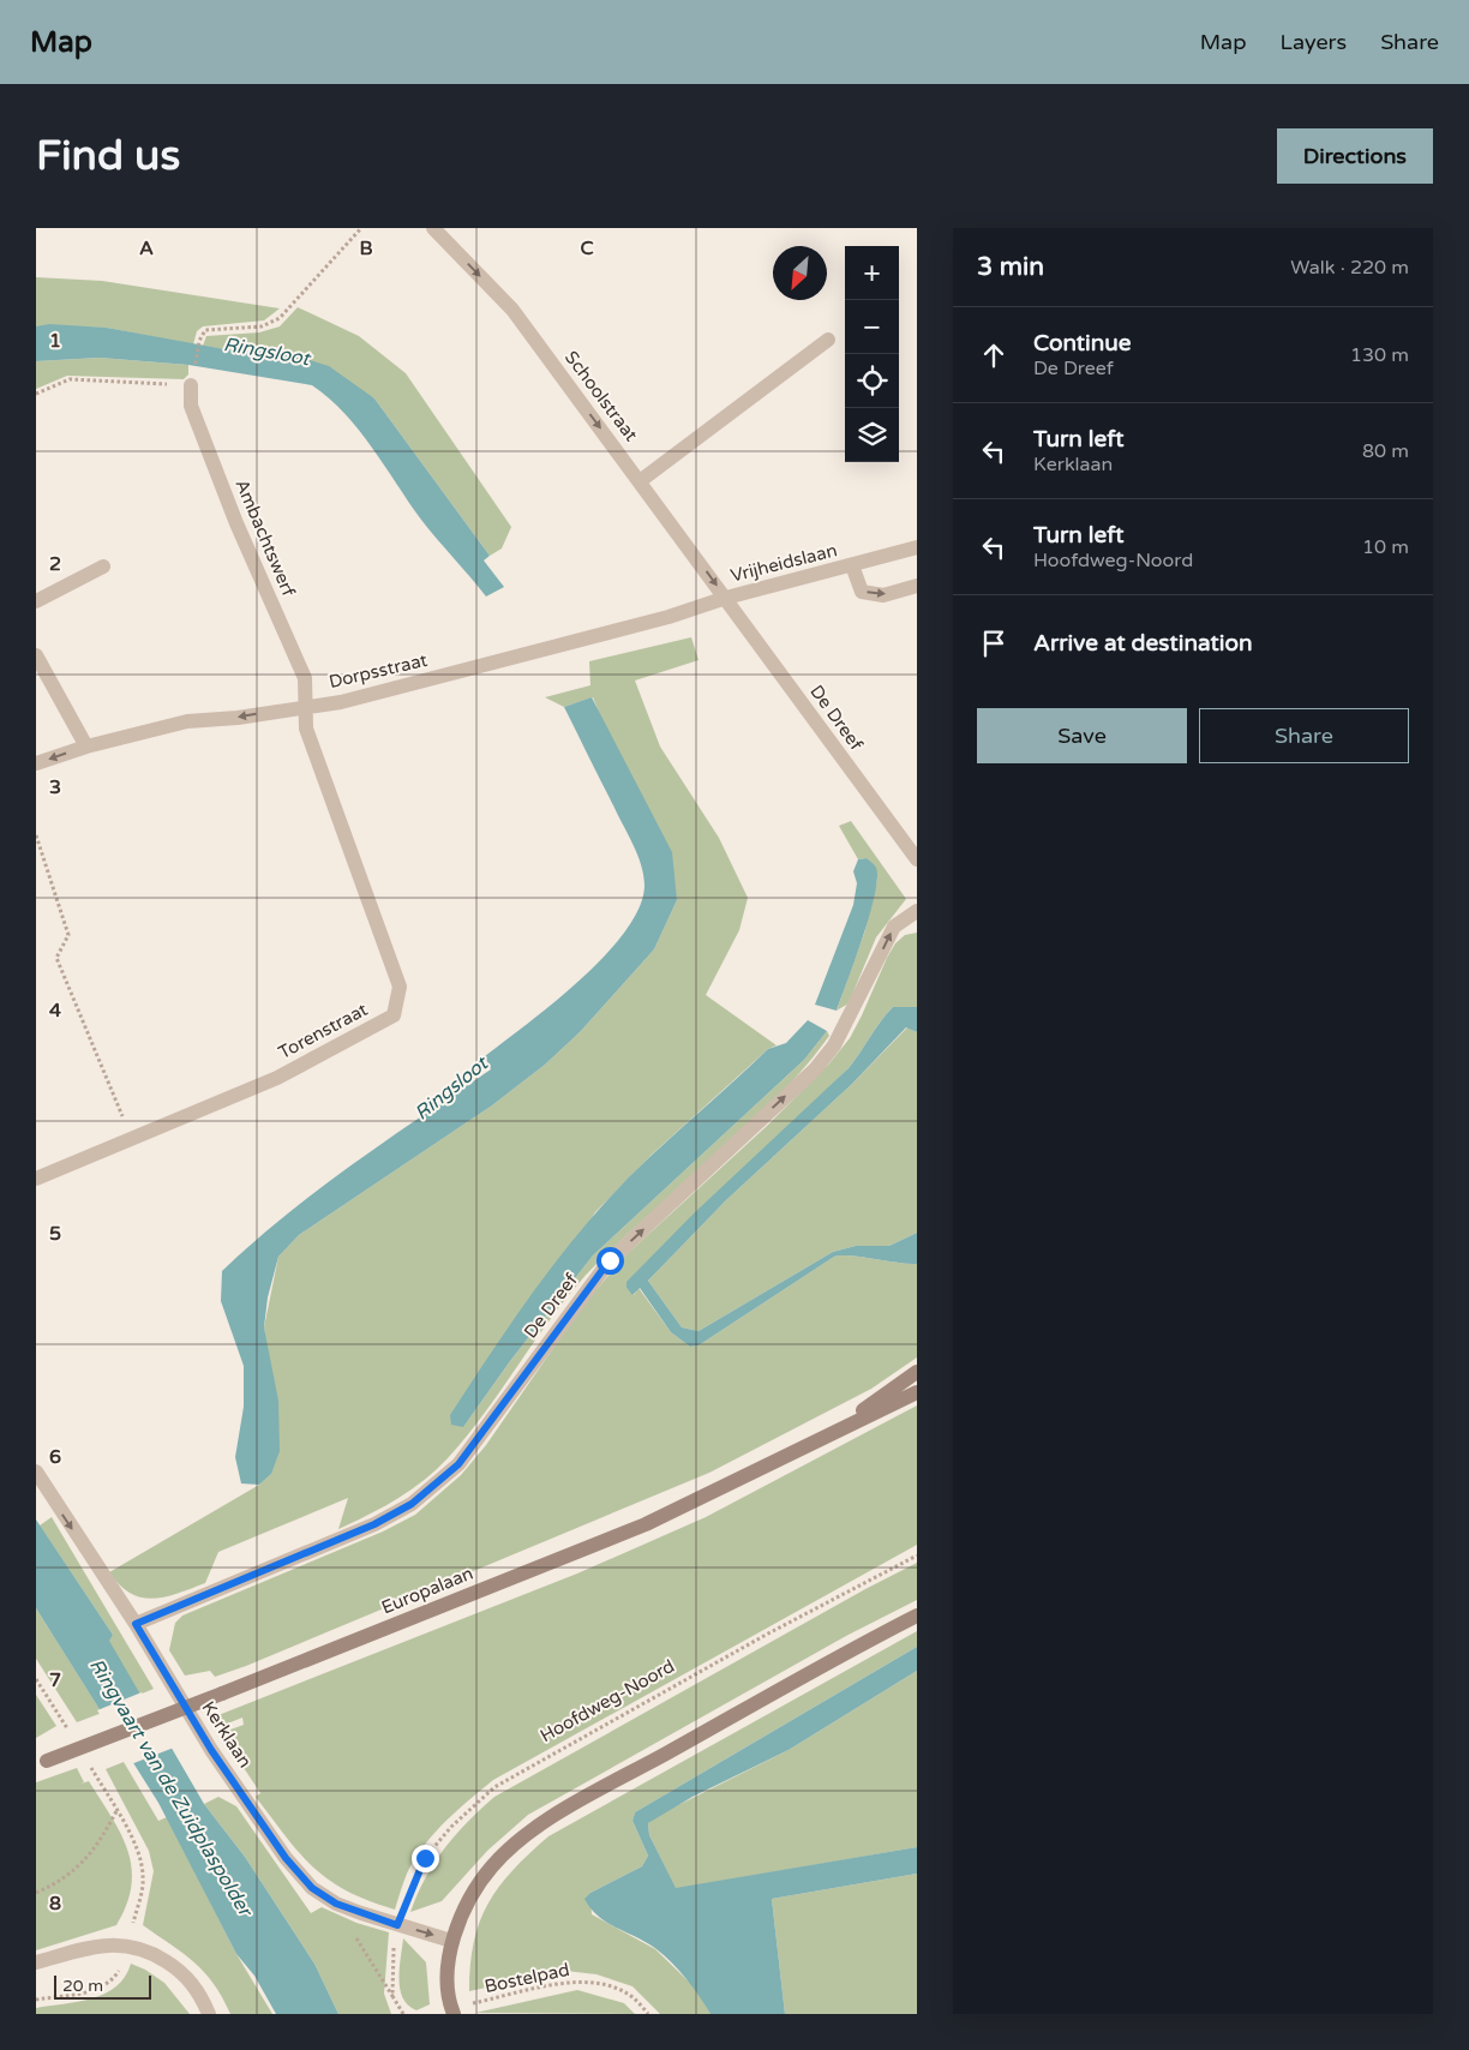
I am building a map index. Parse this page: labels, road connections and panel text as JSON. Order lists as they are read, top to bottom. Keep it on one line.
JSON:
{"streets":{"main road":["Europalaan"],"street":["Schoolstraat","Ambachtswerf","Vrijheidslaan","Dorpsstraat","De Dreef","Torenstraat","Kerklaan"],"path":["Hoofdweg-Noord","Bostelpad"]},"crossings":[["Schoolstraat","Vrijheidslaan"],["Schoolstraat","Dorpsstraat"],["Schoolstraat","De Dreef"],["Ambachtswerf","Dorpsstraat"],["Ambachtswerf","Torenstraat"],["Vrijheidslaan","Dorpsstraat"],["Vrijheidslaan","De Dreef"],["Dorpsstraat","De Dreef"],["Dorpsstraat","Torenstraat"],["De Dreef","Kerklaan"],["Hoofdweg-Noord","Kerklaan"]],"one_way":["Schoolstraat","Dorpsstraat","De Dreef"],"water":["Ringsloot","Ringvaart van de Zuidplaspolder"],"scale_bar":"20 m","north":"bottom left","page":{"header":"Map","nav":["Map","Layers","Share"],"buttons":["Directions",["Save","Share"]],"title":"Find us","heading":["3 min","Walk · 220 m"],"map_buttons":["+","−"],"list":[["Continue","De Dreef","130 m"],["Turn left","Kerklaan","80 m"],["Turn left","Hoofdweg-Noord","10 m"],"Arrive at destination"],"scale":"20 m"},"grid":{"columns":["A","B","C"],"rows":["1","2","3","4","5","6","7","8"]}}
